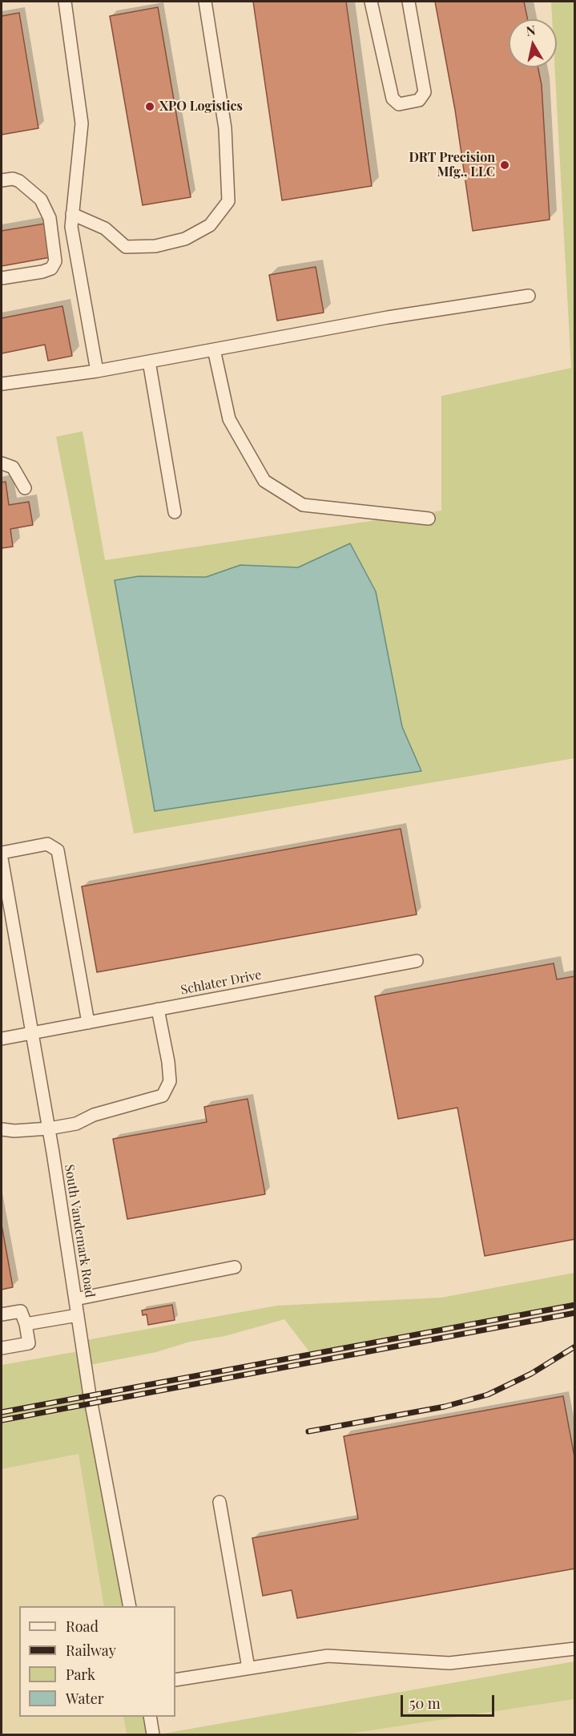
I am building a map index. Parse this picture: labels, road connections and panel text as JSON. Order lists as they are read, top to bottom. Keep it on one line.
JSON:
{"streets":{"street":["Schlater Drive","South Vandemark Road"]},"crossings":[["Schlater Drive","South Vandemark Road"]],"places":["XPO Logistics","DRT Precision Mfg., LLC"],"legend":["Road","Railway","Park","Water"],"scale_bar":"50 m","north":"top"}
